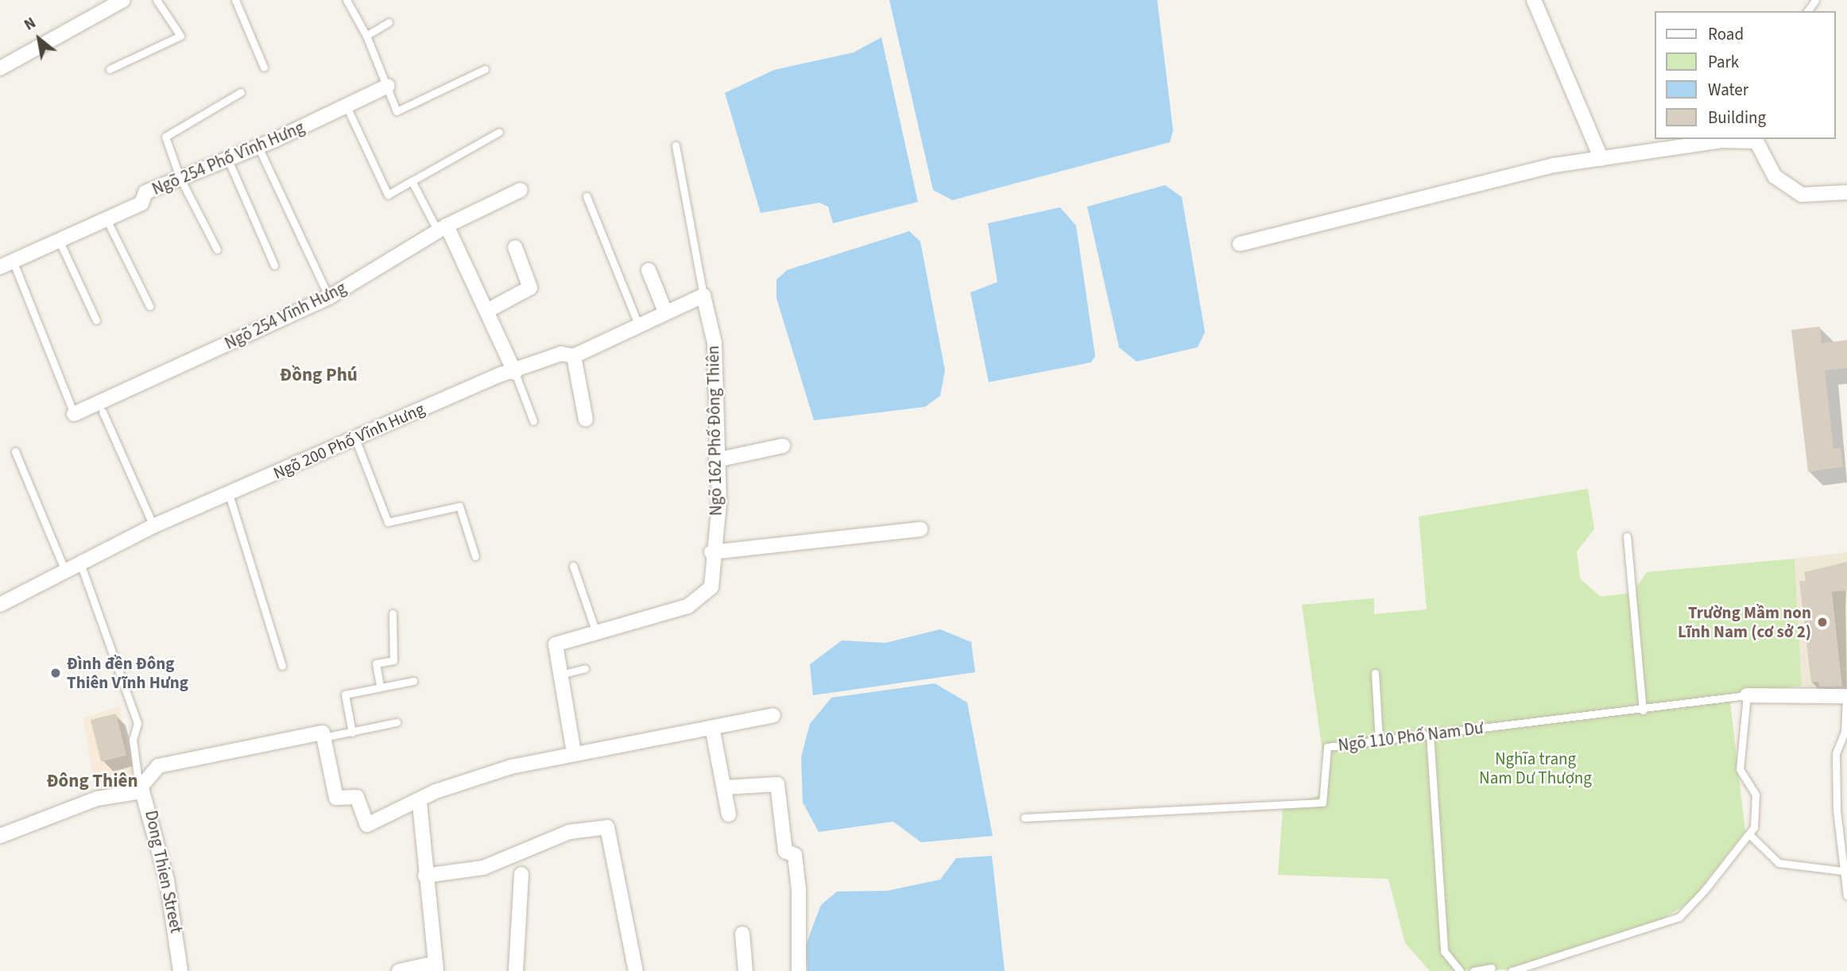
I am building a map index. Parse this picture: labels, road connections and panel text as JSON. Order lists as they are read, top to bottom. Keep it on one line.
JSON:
{"streets":{"street":["Ngõ 254 Phố Vĩnh Hưng","Ngõ 254 Vĩnh Hưng","Ngõ 162 Phố Đông Thiên","Ngõ 200 Phố Vĩnh Hưng","Ngõ 110 Phố Nam Dư","Dong Thien Street"]},"crossings":[["Ngõ 254 Phố Vĩnh Hưng","Ngõ 254 Vĩnh Hưng"],["Ngõ 162 Phố Đông Thiên","Ngõ 200 Phố Vĩnh Hưng"]],"districts":["Đồng Phú","Đông Thiên"],"parks":["Nghĩa trang Nam Dư Thượng"],"places":["Trường Mầm non Lĩnh Nam (cơ sở 2)","Đình đền Đông Thiên Vĩnh Hưng"],"legend":["Road","Park","Water","Building"],"north":"top left"}
